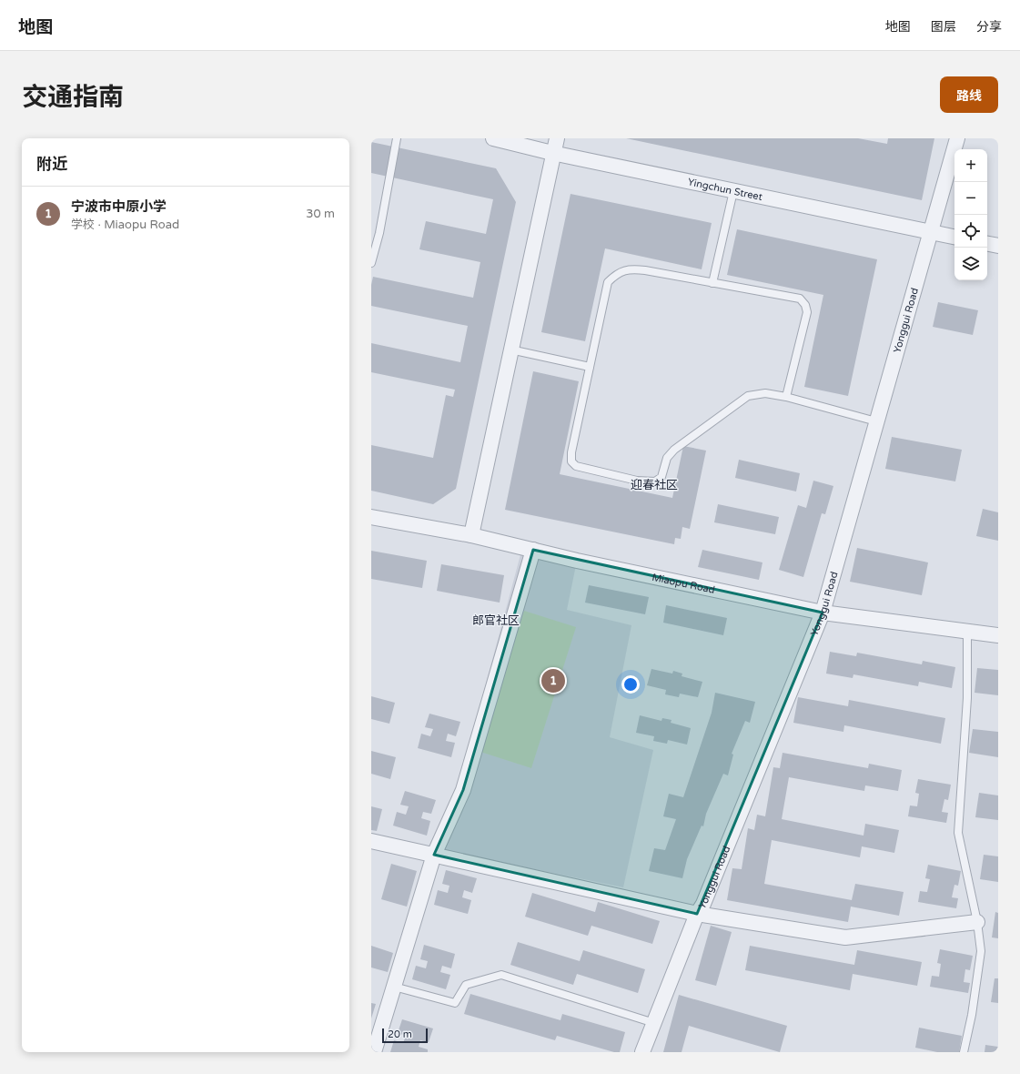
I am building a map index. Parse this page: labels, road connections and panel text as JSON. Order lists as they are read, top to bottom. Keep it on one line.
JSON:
{"streets":{"street":["Yingchun Street","Yonggui Road","Miaopu Road"]},"crossings":[["Yingchun Street","Yonggui Road"],["Yonggui Road","Miaopu Road"]],"districts":["迎春社区","郎官社区"],"scale_bar":"20 m","page":{"header":"地图","nav":["地图","图层","分享"],"title":"交通指南","buttons":"路线","heading":"附近","map_buttons":["+","−"],"list":[{"mark":"1","name":"宁波市中原小学","note":"学校 · Miaopu Road","value":"30 m"}],"pins":"1","scale":"20 m"}}
